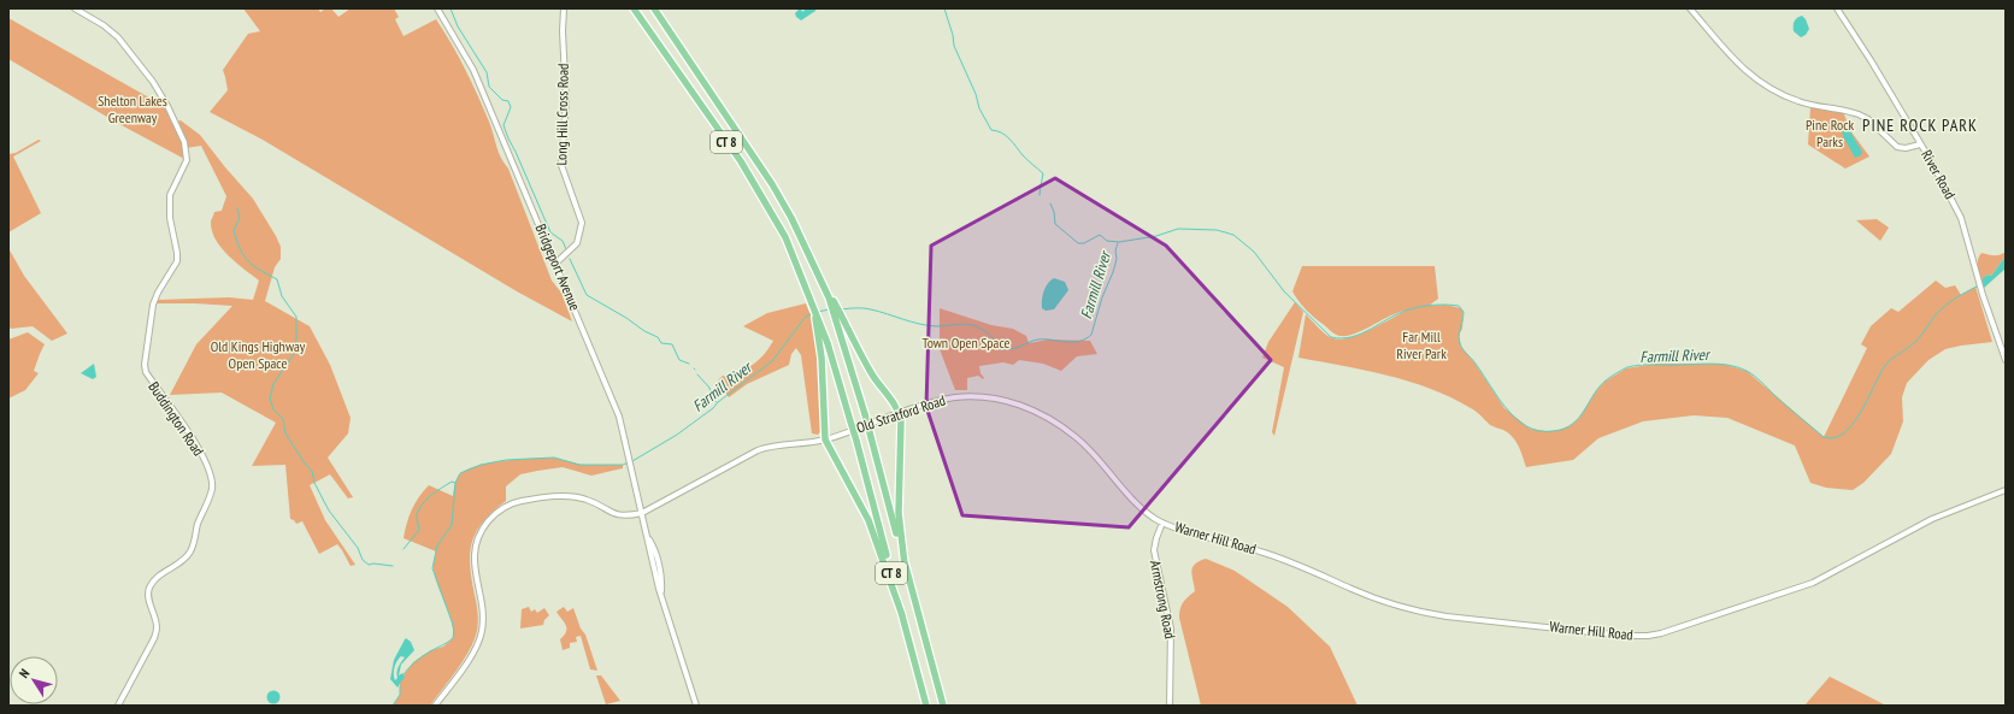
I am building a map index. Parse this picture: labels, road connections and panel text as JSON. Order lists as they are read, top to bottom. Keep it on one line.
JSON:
{"streets":{"highway":["CT 8"],"street":["Long Hill Cross Road","River Road","Bridgeport Avenue","Old Stratford Road","Buddington Road","Warner Hill Road","Armstrong Road"]},"crossings":[["Long Hill Cross Road","Bridgeport Avenue"],["Bridgeport Avenue","Old Stratford Road"],["Old Stratford Road","Warner Hill Road"],["Old Stratford Road","Armstrong Road"],["Warner Hill Road","Armstrong Road"]],"districts":["PINE ROCK PARK"],"water":["Farmill River"],"parks":["Shelton Lakes Greenway","Pine Rock Parks","Far Mill River Park","Town Open Space","Old Kings Highway Open Space"],"north":"top left"}
